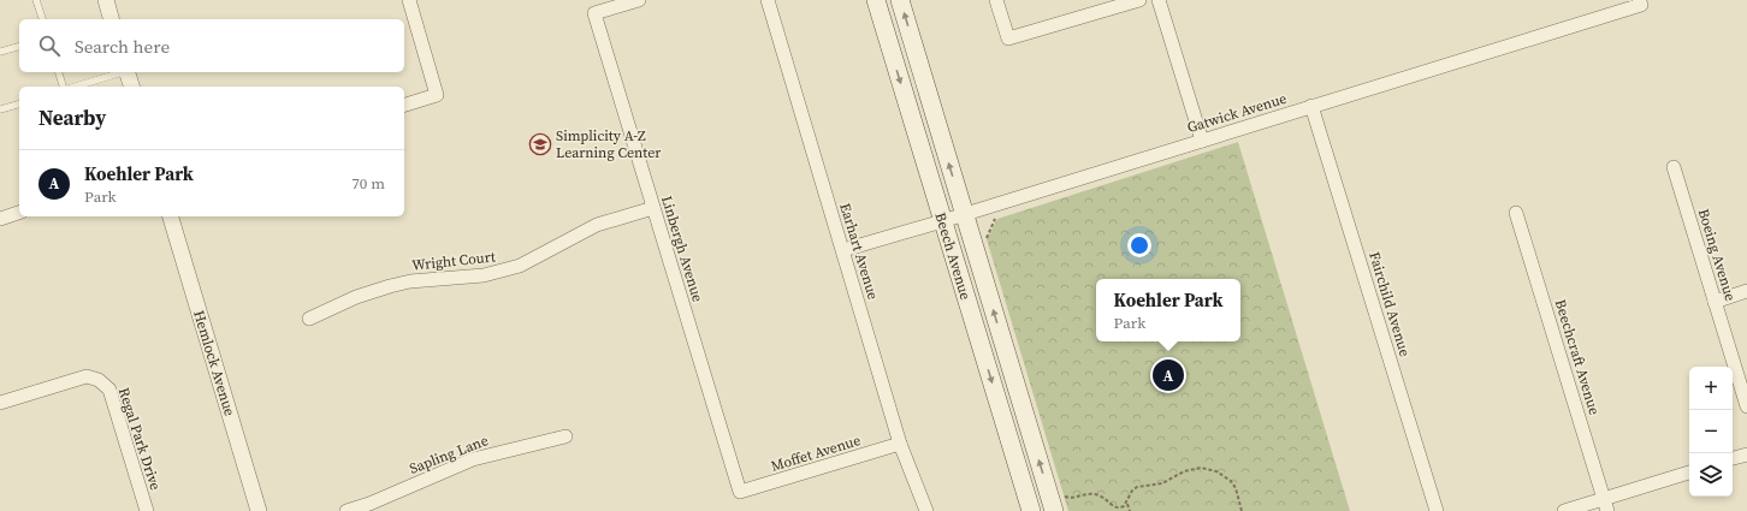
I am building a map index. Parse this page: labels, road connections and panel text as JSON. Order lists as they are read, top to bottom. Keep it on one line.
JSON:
{"streets":{"main road":["Beech Avenue"],"street":["Gatwick Avenue","Linbergh Avenue","Earhart Avenue","Boeing Avenue","Wright Court","Fairchild Avenue","Beechcraft Avenue","Hemlock Avenue","Regal Park Drive","Moffet Avenue","Sapling Lane"]},"crossings":[["Gatwick Avenue","Earhart Avenue"],["Gatwick Avenue","Beech Avenue"],["Gatwick Avenue","Fairchild Avenue"],["Linbergh Avenue","Wright Court"],["Linbergh Avenue","Moffet Avenue"],["Earhart Avenue","Moffet Avenue"]],"places":{"school or university":["Simplicity A-Z Learning Center"]},"page":{"search":"Search here","heading":"Nearby","list":[{"mark":"A","name":"Koehler Park","note":"Park","value":"70 m"}],"popup":["Koehler Park","Park"],"pins":"A","map_buttons":["+","−"]}}
